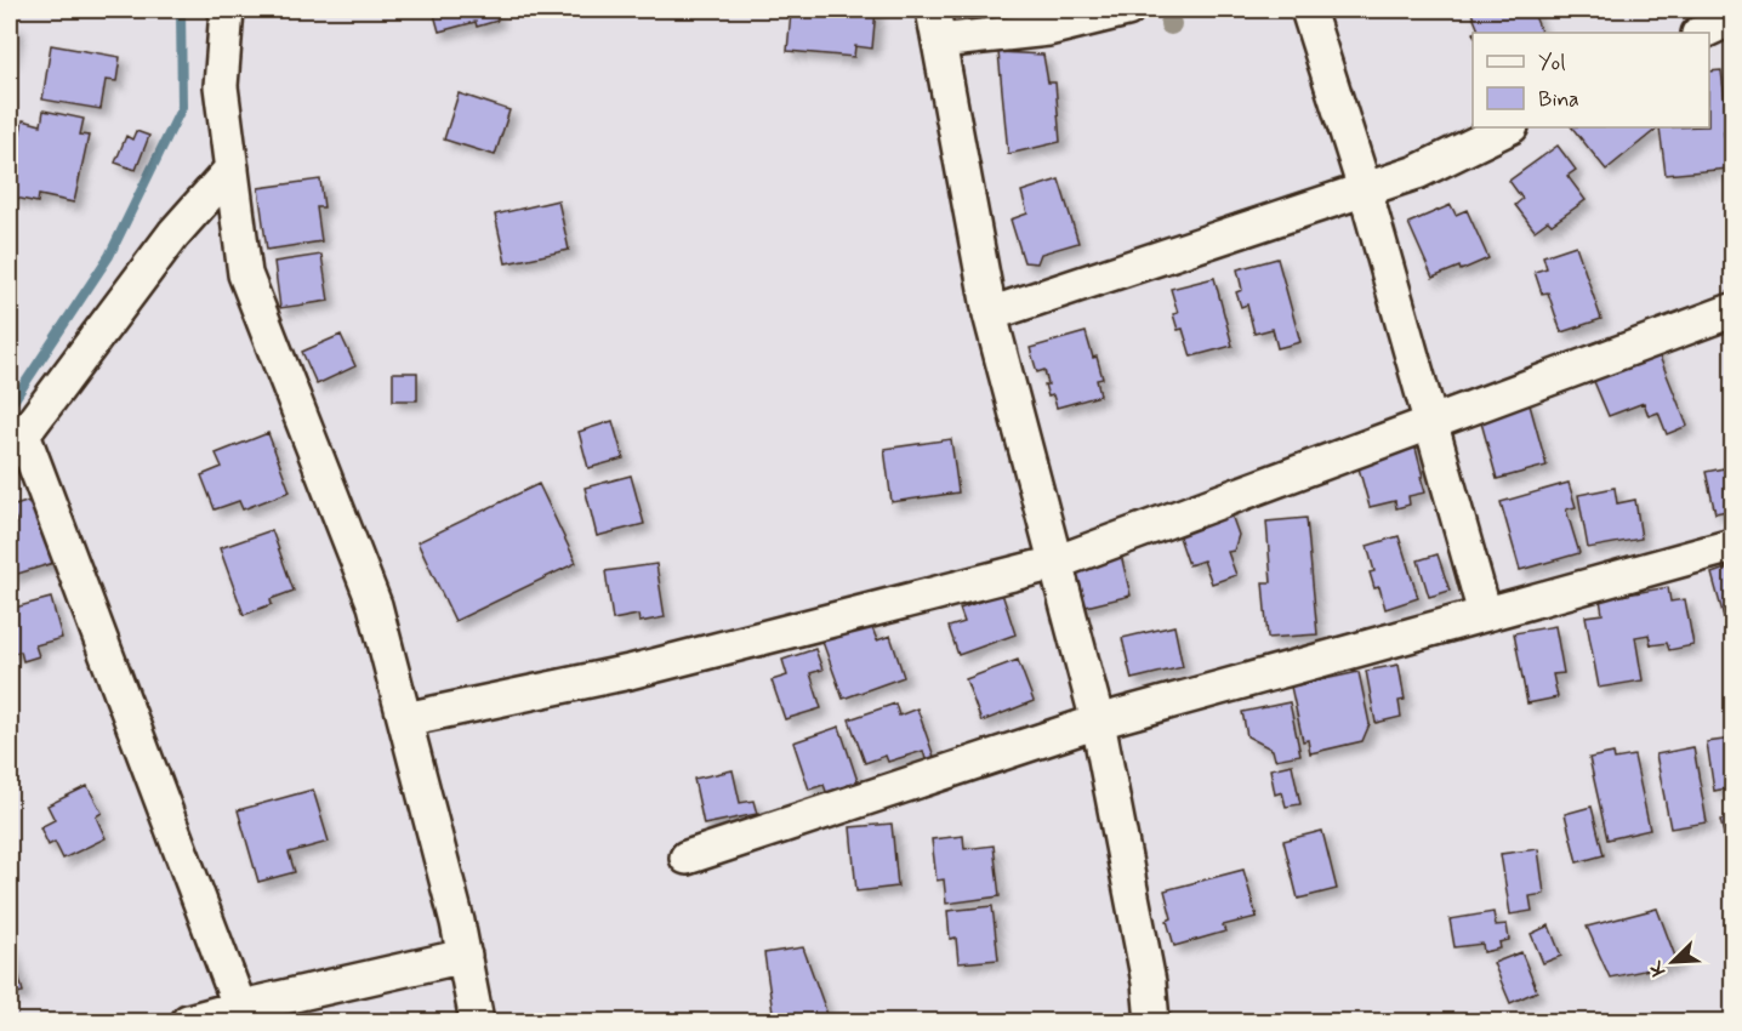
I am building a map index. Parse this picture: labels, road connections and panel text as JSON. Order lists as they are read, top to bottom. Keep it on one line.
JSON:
{"legend":["Yol","Bina"],"north":"bottom left"}
